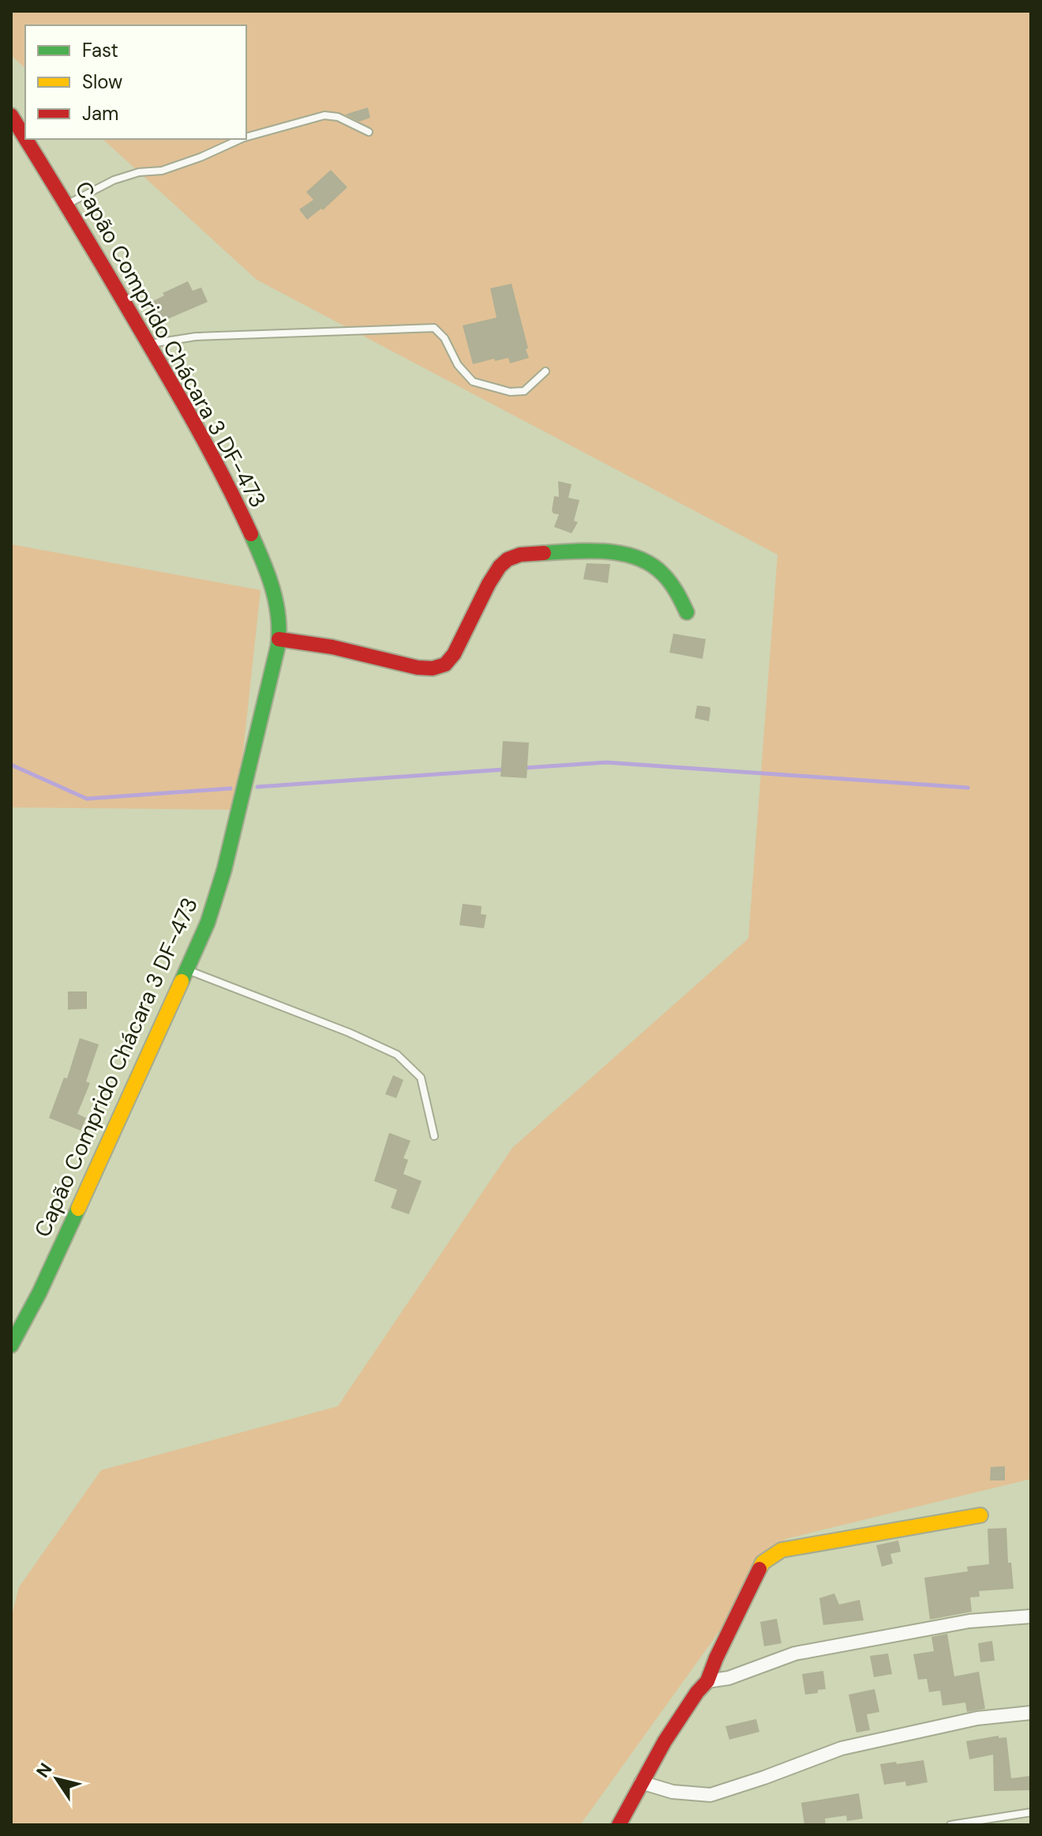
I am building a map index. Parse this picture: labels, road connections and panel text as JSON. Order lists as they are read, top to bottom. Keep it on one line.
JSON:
{"streets":{"street":["Capão Comprido Chácara 3 DF-473"]},"legend":["Fast","Slow","Jam"],"north":"top left"}
